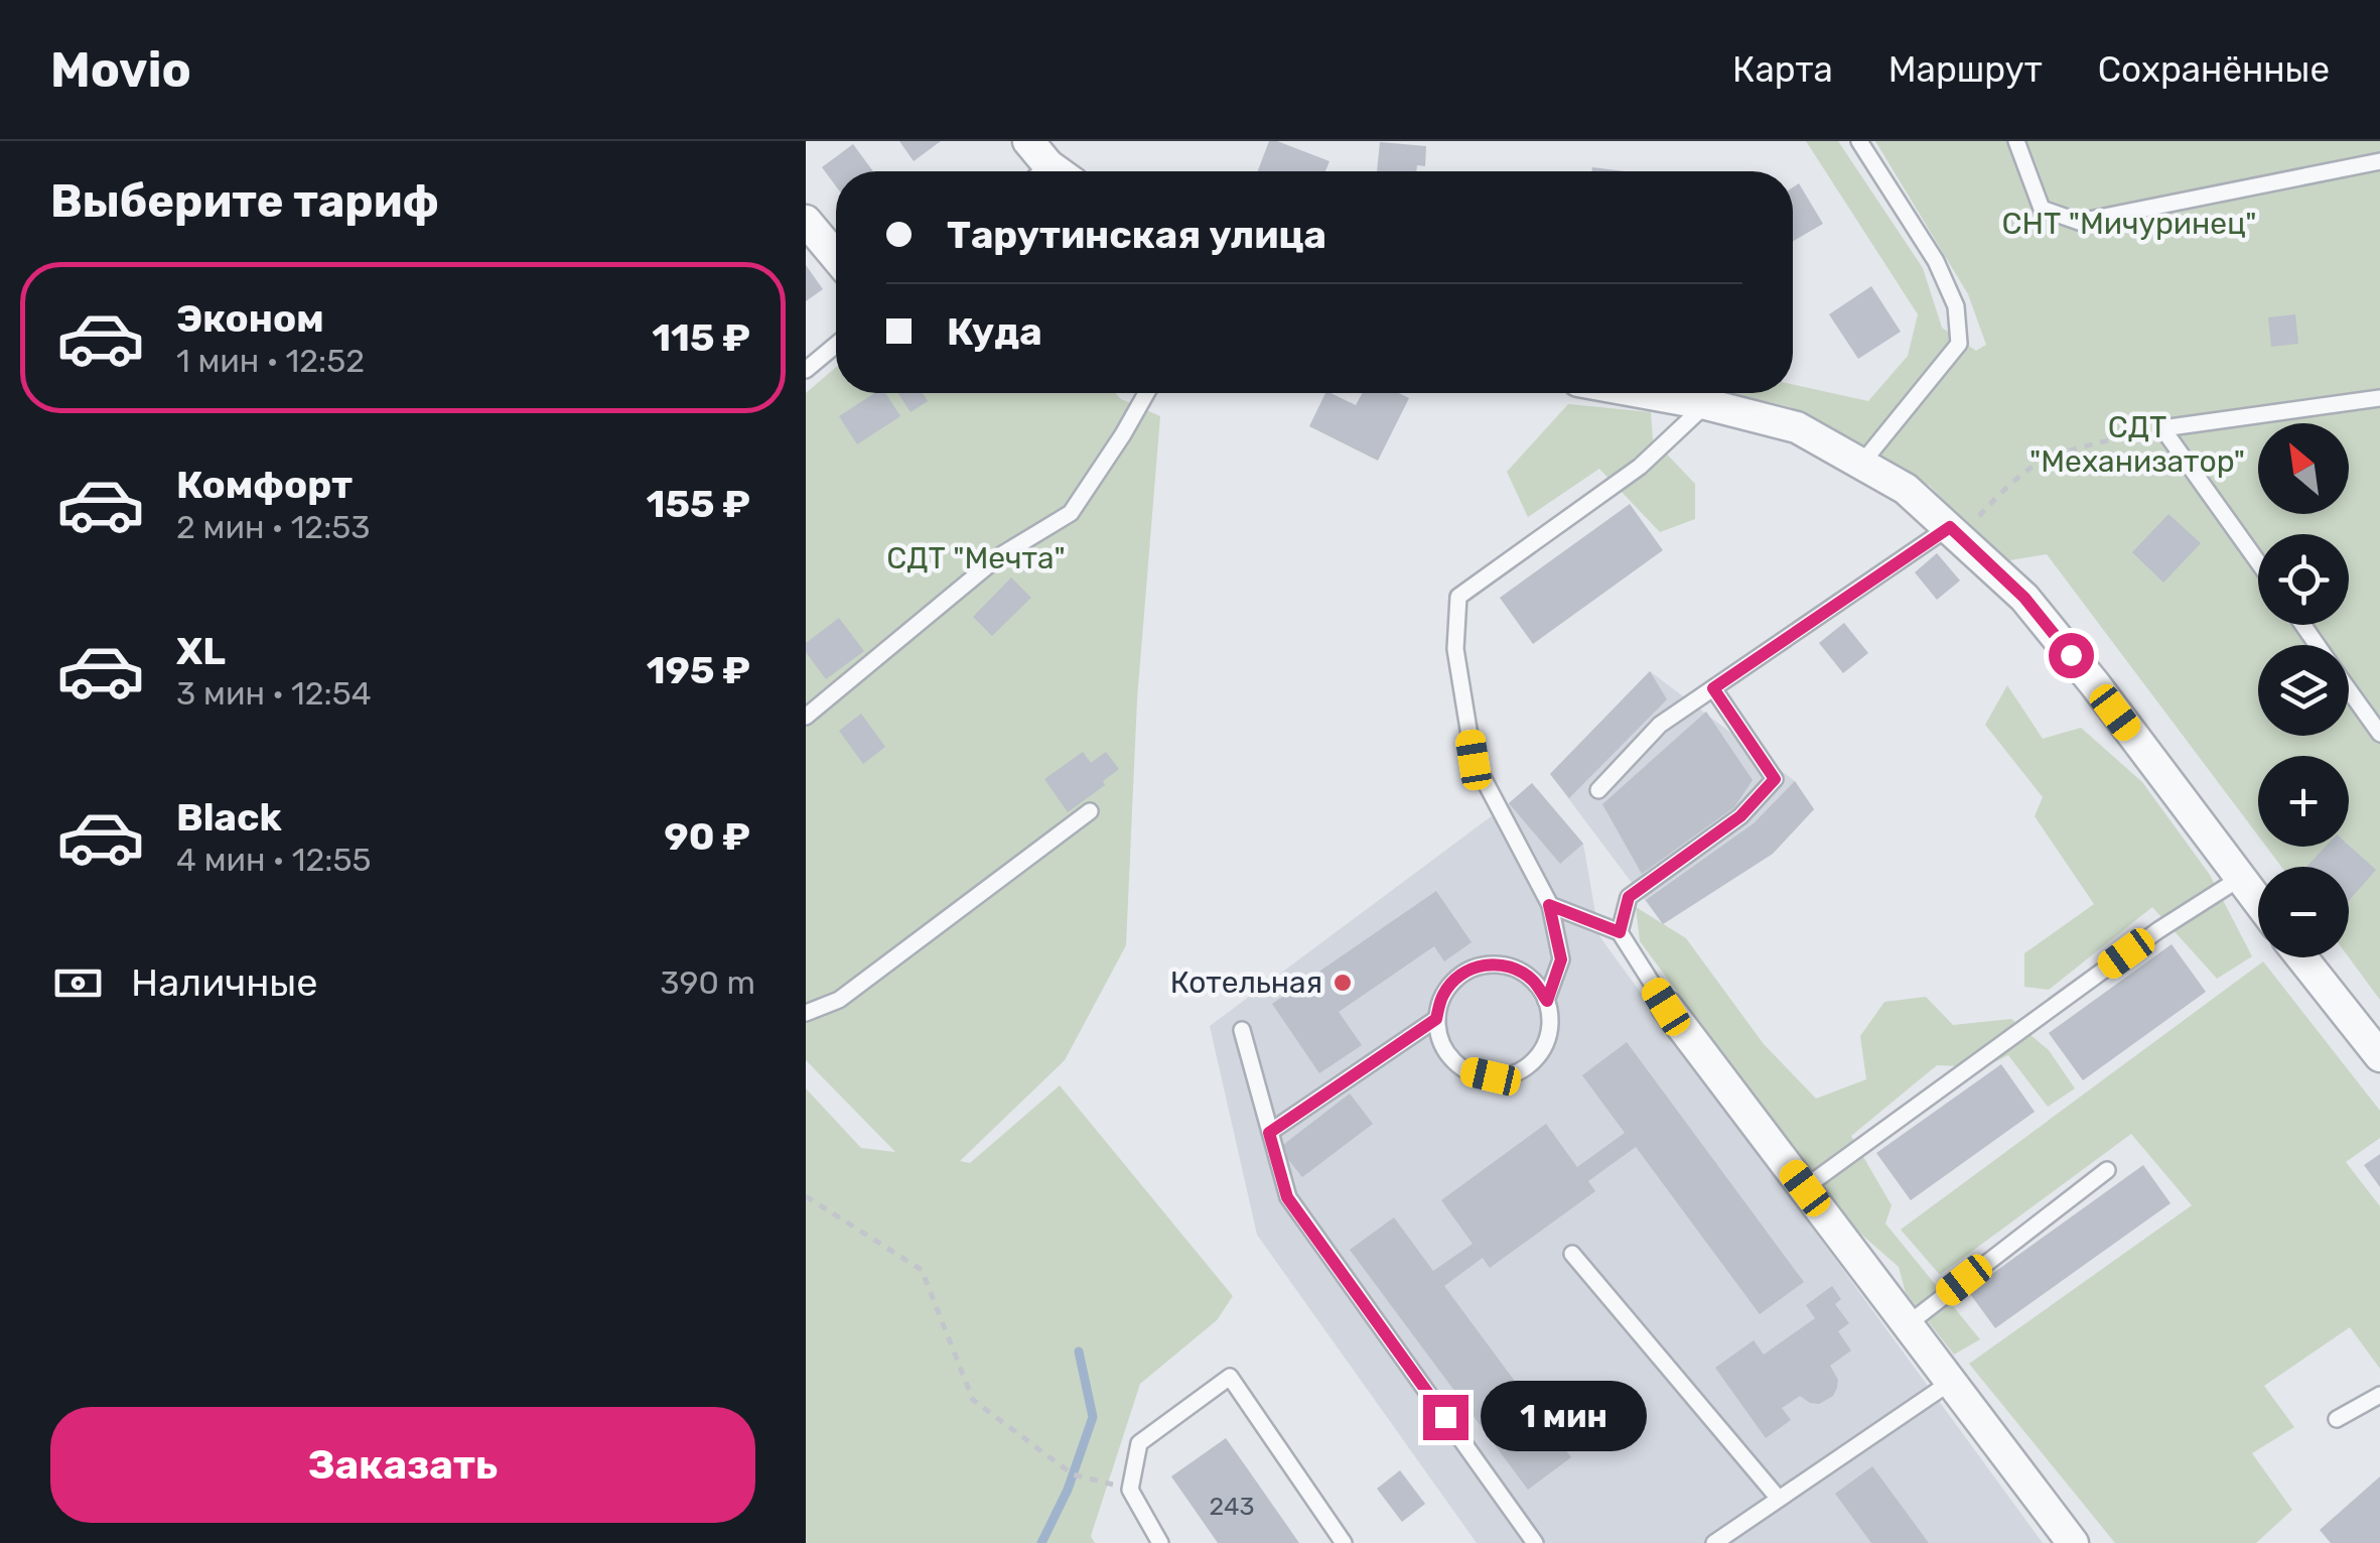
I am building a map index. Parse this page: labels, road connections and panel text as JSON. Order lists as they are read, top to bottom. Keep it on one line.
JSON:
{"parks":["СНТ \"Мичуринец\"","СДТ \"Механизатор\"","СДТ \"Мечта\""],"places":["Котельная"],"house_numbers":["243"],"north":"top left","page":{"header":"Movio","nav":["Карта","Маршрут","Сохранённые"],"heading":"Выберите тариф","banner":["Тарутинская улица","Куда"],"list":[{"name":"Эконом","note":"1 мин · 12:52","value":"115 ₽"},{"name":"Комфорт","note":"2 мин · 12:53","value":"155 ₽"},{"name":"XL","note":"3 мин · 12:54","value":"195 ₽"},{"name":"Black","note":"4 мин · 12:55","value":"90 ₽"}],"map_buttons":["+","−"],"pay":["Наличные","390 m"],"bubble":"1 мин","buttons":"Заказать"}}
